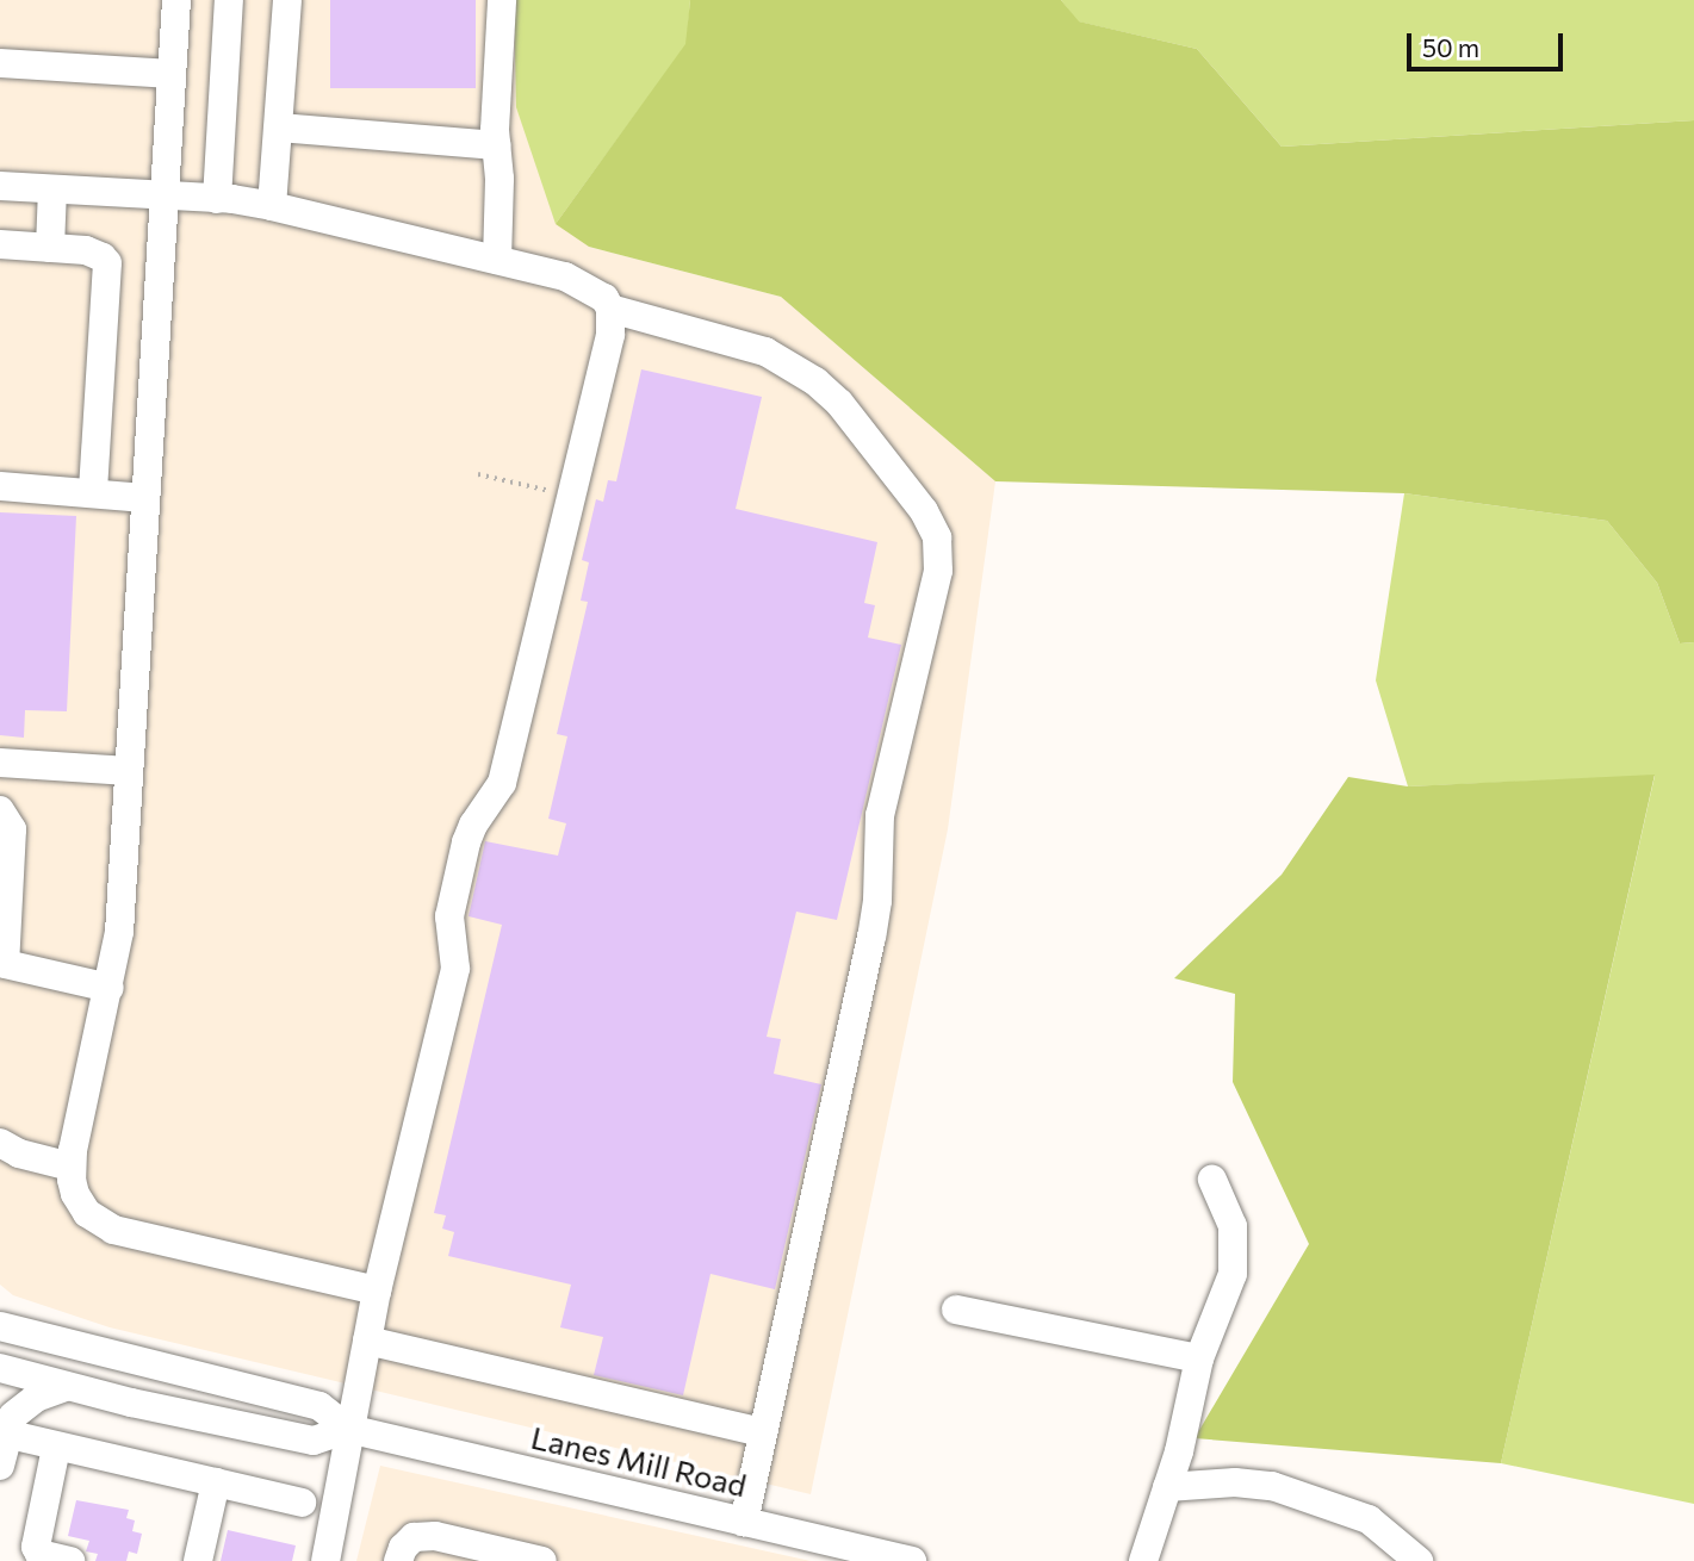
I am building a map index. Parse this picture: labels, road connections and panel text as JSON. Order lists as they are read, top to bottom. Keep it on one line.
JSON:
{"streets":{"street":["Lanes Mill Road"]},"scale_bar":"50 m"}
